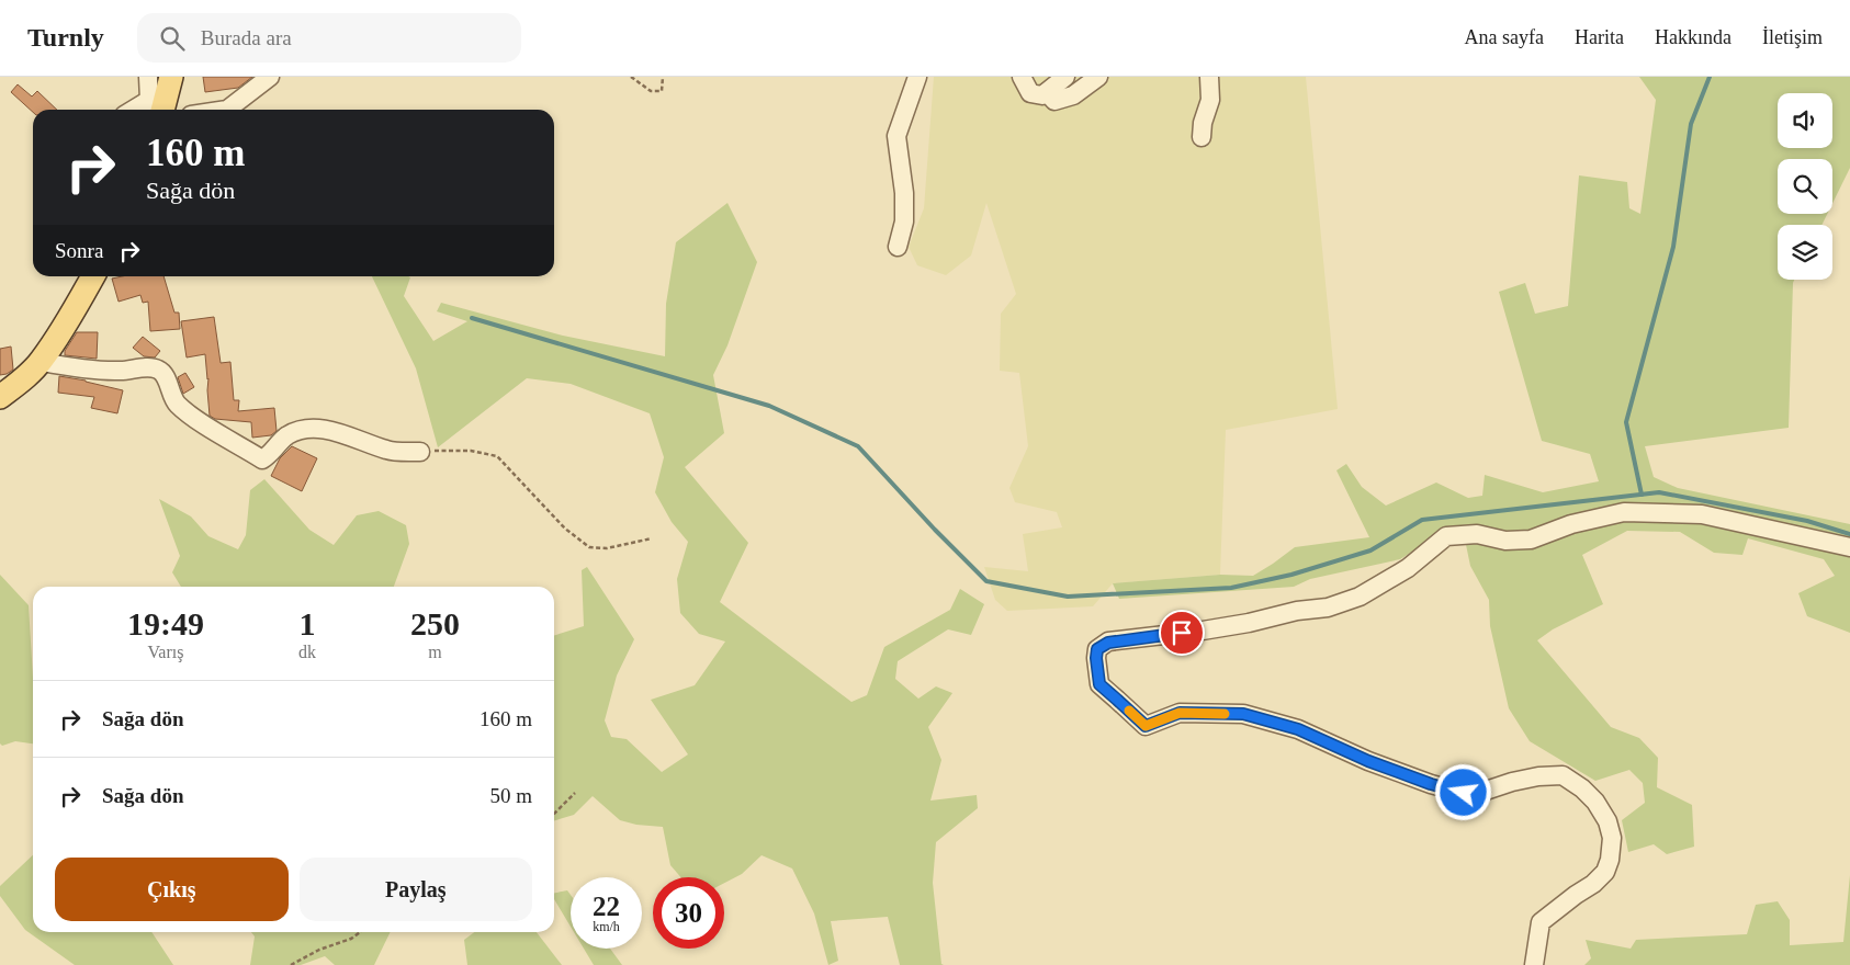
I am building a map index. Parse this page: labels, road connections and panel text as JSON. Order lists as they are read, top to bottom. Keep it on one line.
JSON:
{"page":{"header":"Turnly","search":"Burada ara","nav":["Ana sayfa","Harita","Hakkında","İletişim"],"turn":["160 m","Sağa dön"],"then":"Sonra","eta":["19:49","Varış","1","dk","250","m"],"list":[{"name":"Sağa dön","value":"160 m"},{"name":"Sağa dön","value":"50 m"}],"buttons":["Çıkış","Paylaş"],"speed":"22 km/h","limit":"30"}}
